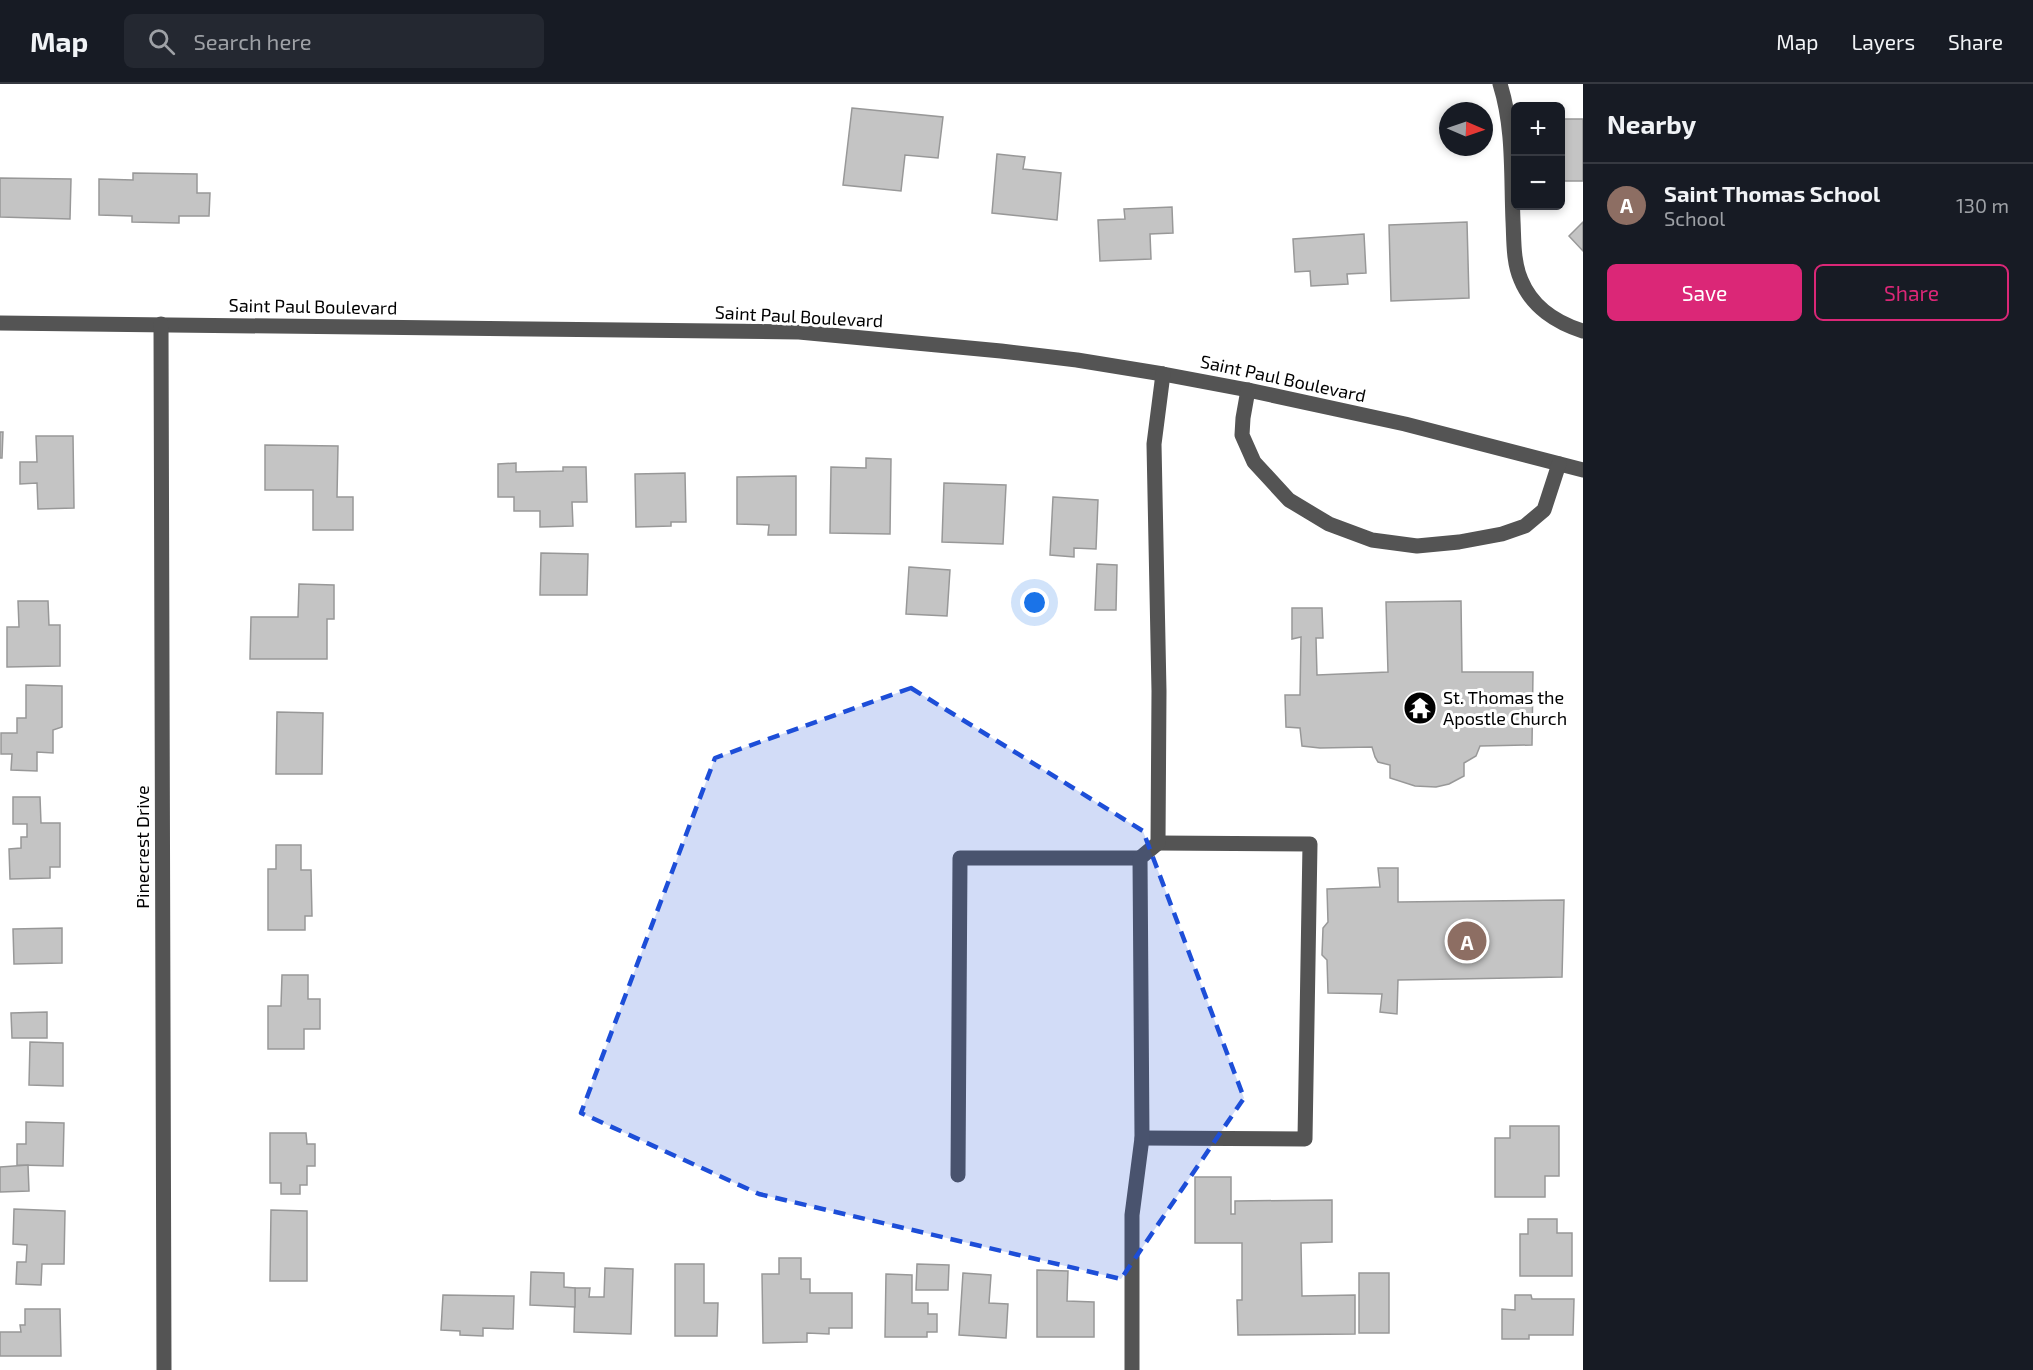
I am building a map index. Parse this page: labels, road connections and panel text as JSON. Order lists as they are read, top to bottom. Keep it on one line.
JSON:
{"streets":{"street":["Saint Paul Boulevard","Pinecrest Drive"]},"crossings":[["Saint Paul Boulevard","Pinecrest Drive"]],"places":{"temple":["St. Thomas the Apostle Church"]},"north":"right","page":{"header":"Map","search":"Search here","nav":["Map","Layers","Share"],"heading":"Nearby","map_buttons":["+","−"],"list":[{"mark":"A","name":"Saint Thomas School","note":"School","value":"130 m"}],"buttons":["Save","Share"],"pins":"A"}}
